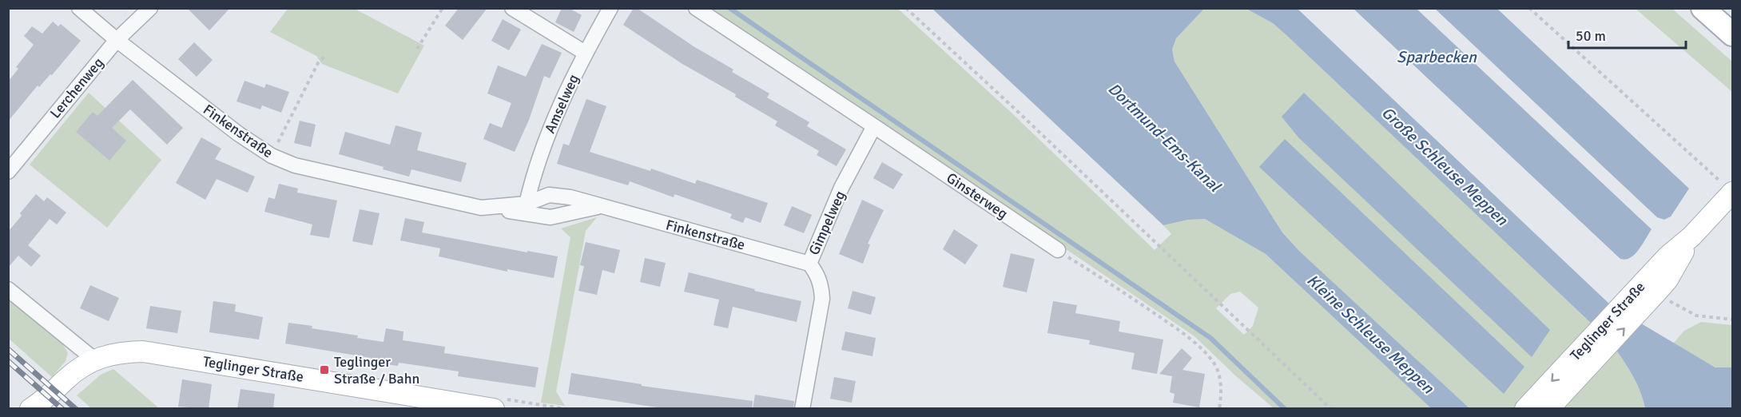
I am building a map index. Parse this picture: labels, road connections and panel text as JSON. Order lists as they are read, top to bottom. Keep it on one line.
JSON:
{"streets":{"street":["Lerchenweg","Amselweg","Finkenstraße","Ginsterweg","Gimpelweg","Teglinger Straße"]},"crossings":[["Lerchenweg","Finkenstraße"],["Amselweg","Finkenstraße"],["Finkenstraße","Gimpelweg"],["Ginsterweg","Gimpelweg"]],"water":["Sparbecken","Dortmund-Ems-Kanal","Große Schleuse Meppen","Kleine Schleuse Meppen"],"places":{"transit":["Teglinger Straße / Bahn"]},"scale_bar":"50 m"}
